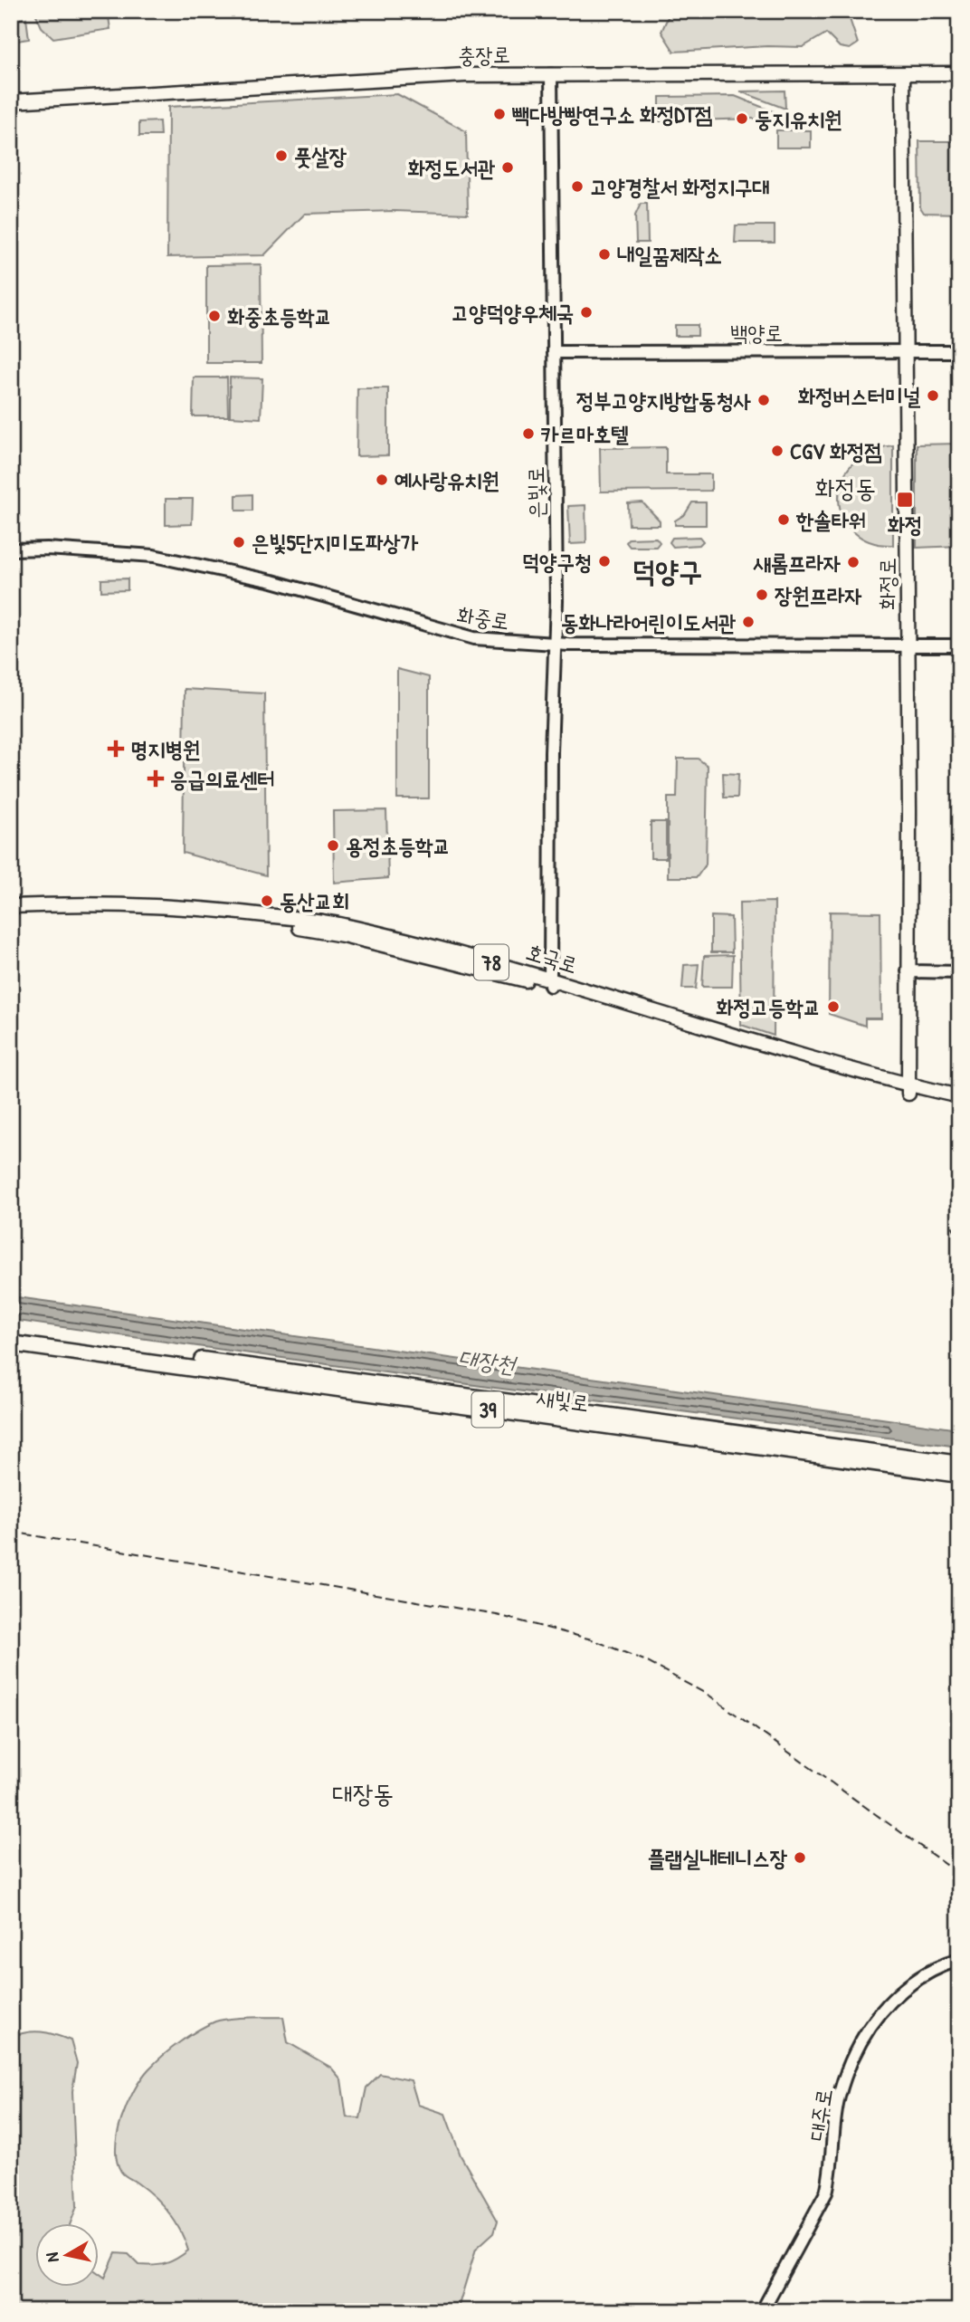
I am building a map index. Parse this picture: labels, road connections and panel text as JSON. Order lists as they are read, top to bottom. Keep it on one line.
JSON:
{"streets":{"highway":["새빛로","39"],"main road":["충장로","백양로","은빛로","화정로","화중로","호국로","78","대주로"]},"crossings":[["충장로","은빛로"],["충장로","화정로"],["백양로","은빛로"],["백양로","화정로"],["은빛로","화중로"],["은빛로","호국로"],["화정로","화중로"],["화정로","호국로"]],"districts":["화정동","덕양구","대장동"],"water":["대장천"],"places":{"other":["빽다방빵연구소 화정DT점","둥지유치원","풋살장","화정도서관","고양경찰서 화정지구대","내일꿈제작소","고양덕양우체국","화중초등학교","화정버스터미널","정부고양지방합동청사","카르마호텔","CGV 화정점","예사랑유치원","한솔타워","은빛5단지미도파상가","덕양구청","새롬프라자","장원프라자","동화나라어린이도서관","용정초등학교","동산교회","화정고등학교","플랩실내테니스장"],"transit":["화정"],"health":["명지병원","응급의료센터"]},"north":"left"}
